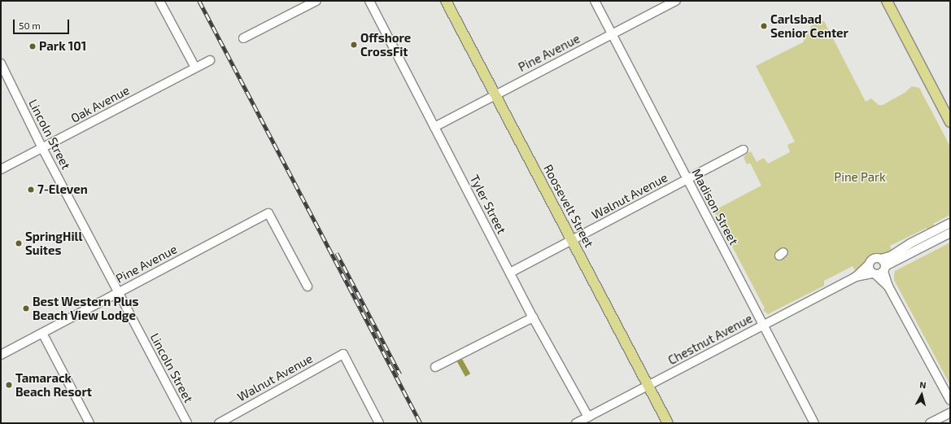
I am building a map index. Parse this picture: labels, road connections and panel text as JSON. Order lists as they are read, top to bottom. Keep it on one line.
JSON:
{"streets":{"main road":["Roosevelt Street"],"street":["Pine Avenue","Oak Avenue","Lincoln Street","Walnut Avenue","Tyler Street","Madison Street","Chestnut Avenue"]},"crossings":[["Pine Avenue","Lincoln Street"],["Pine Avenue","Tyler Street"],["Pine Avenue","Roosevelt Street"],["Pine Avenue","Madison Street"],["Oak Avenue","Lincoln Street"],["Walnut Avenue","Tyler Street"],["Walnut Avenue","Roosevelt Street"],["Walnut Avenue","Madison Street"],["Tyler Street","Chestnut Avenue"],["Roosevelt Street","Chestnut Avenue"],["Madison Street","Chestnut Avenue"]],"parks":["Pine Park"],"places":["Carlsbad Senior Center","Offshore CrossFit","Park 101","7-Eleven","SpringHill Suites","Best Western Plus Beach View Lodge","Tamarack Beach Resort"],"scale_bar":"50 m","north":"top"}
